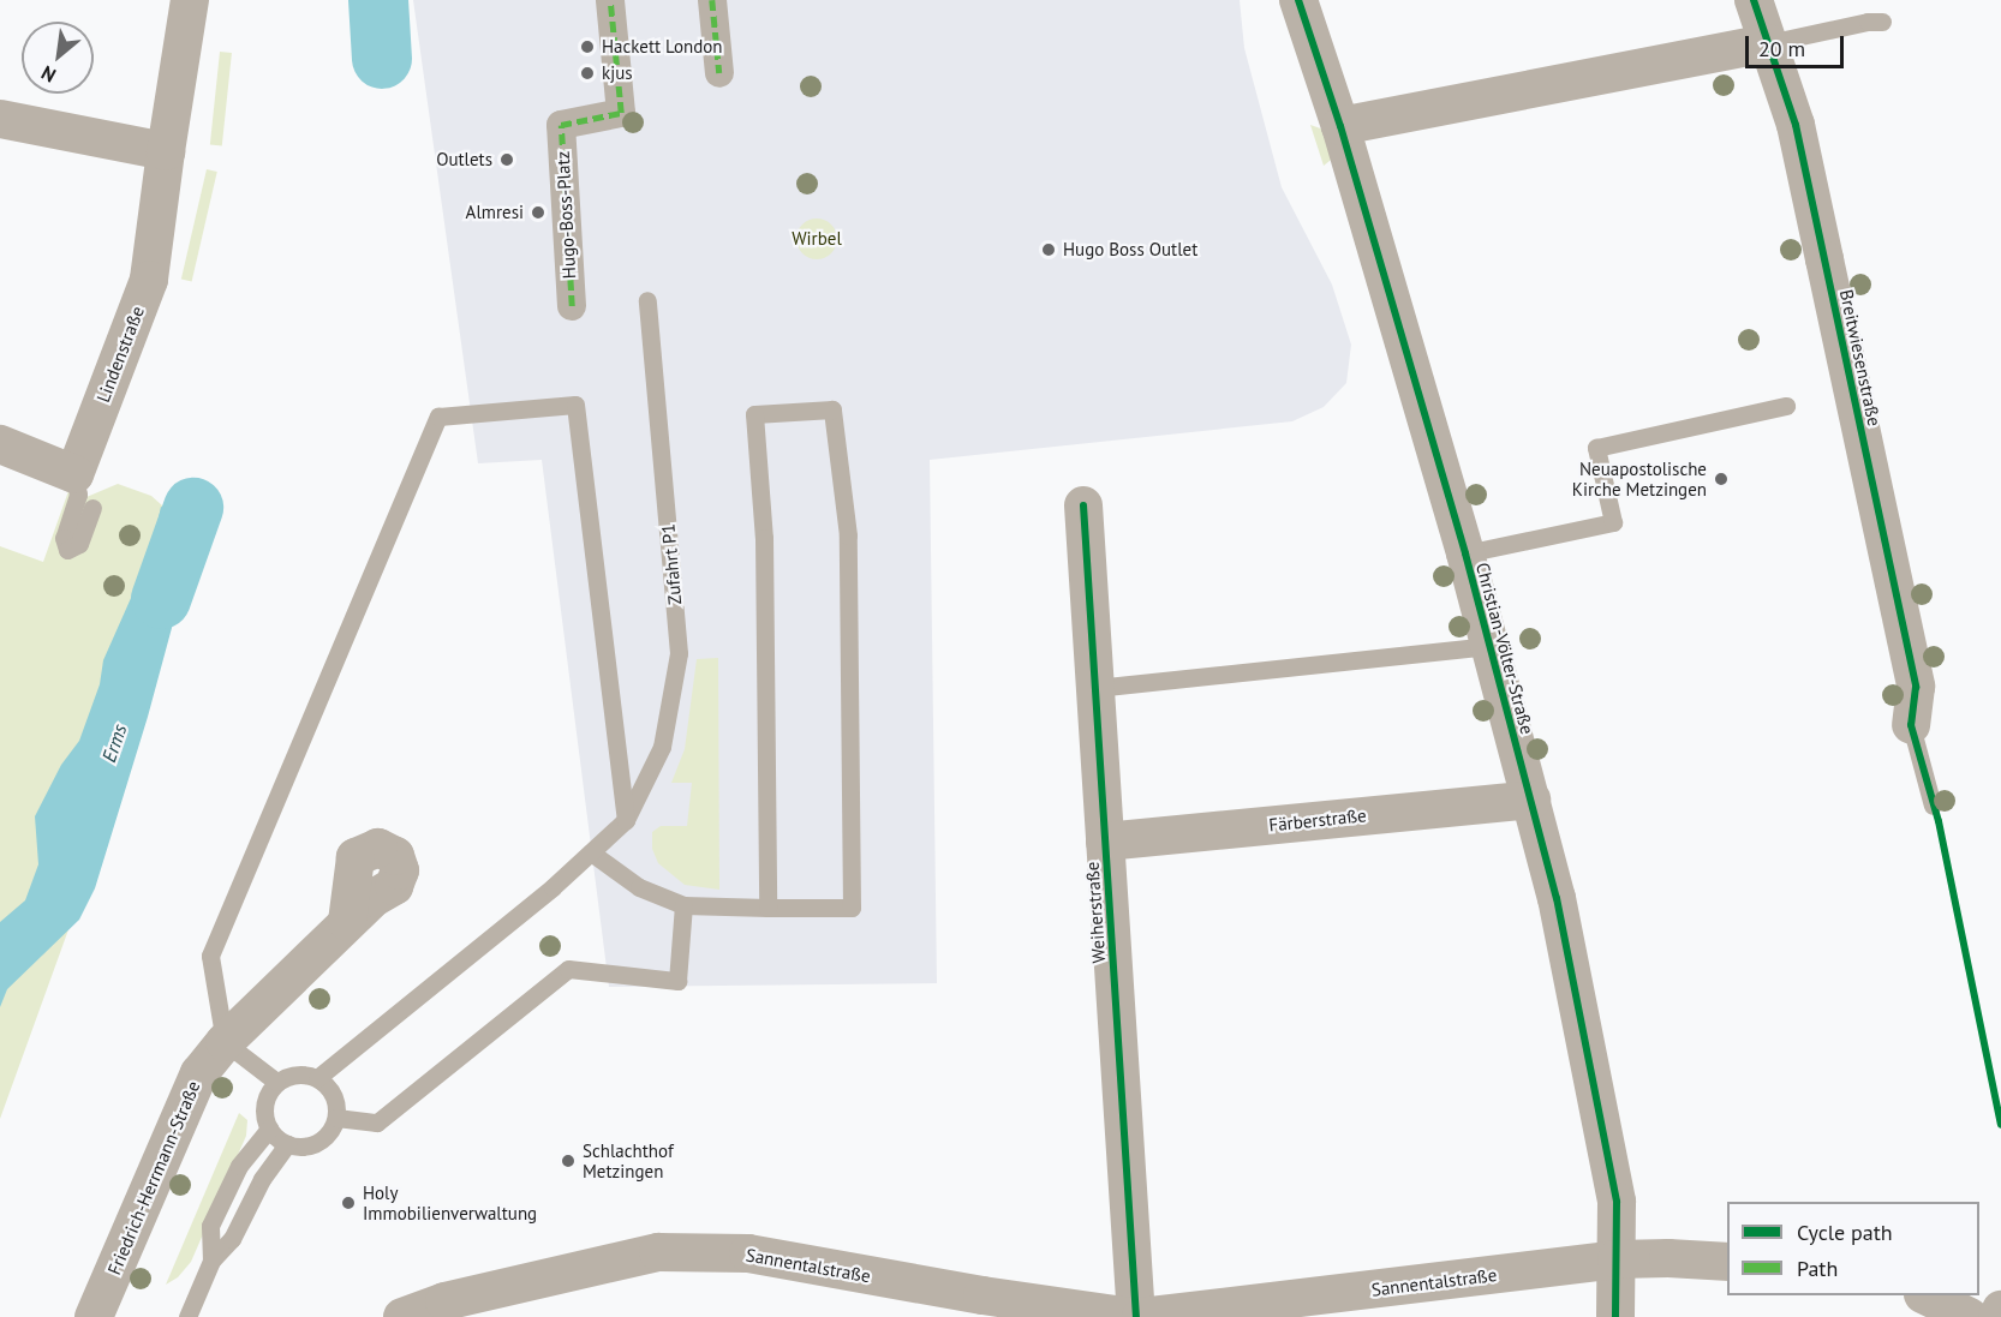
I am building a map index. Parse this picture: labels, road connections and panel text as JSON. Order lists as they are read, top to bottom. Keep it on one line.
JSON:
{"streets":{"street":["Hugo-Boss-Platz","Lindenstraße","Breitwiesenstraße","Christian-Völter-Straße","Färberstraße","Weiherstraße","Friedrich-Herrmann-Straße","Sannentalstraße"],"lane":["Zufahrt P1"]},"crossings":[["Christian-Völter-Straße","Färberstraße"],["Christian-Völter-Straße","Sannentalstraße"],["Färberstraße","Weiherstraße"],["Weiherstraße","Sannentalstraße"]],"water":["Erms"],"parks":["Wirbel"],"places":["Hackett London","kjus","Outlets","Almresi","Hugo Boss Outlet","Neuapostolische Kirche Metzingen","Schlachthof Metzingen","Holy Immobilienverwaltung"],"legend":["Cycle path","Path"],"scale_bar":"20 m","north":"bottom left"}
